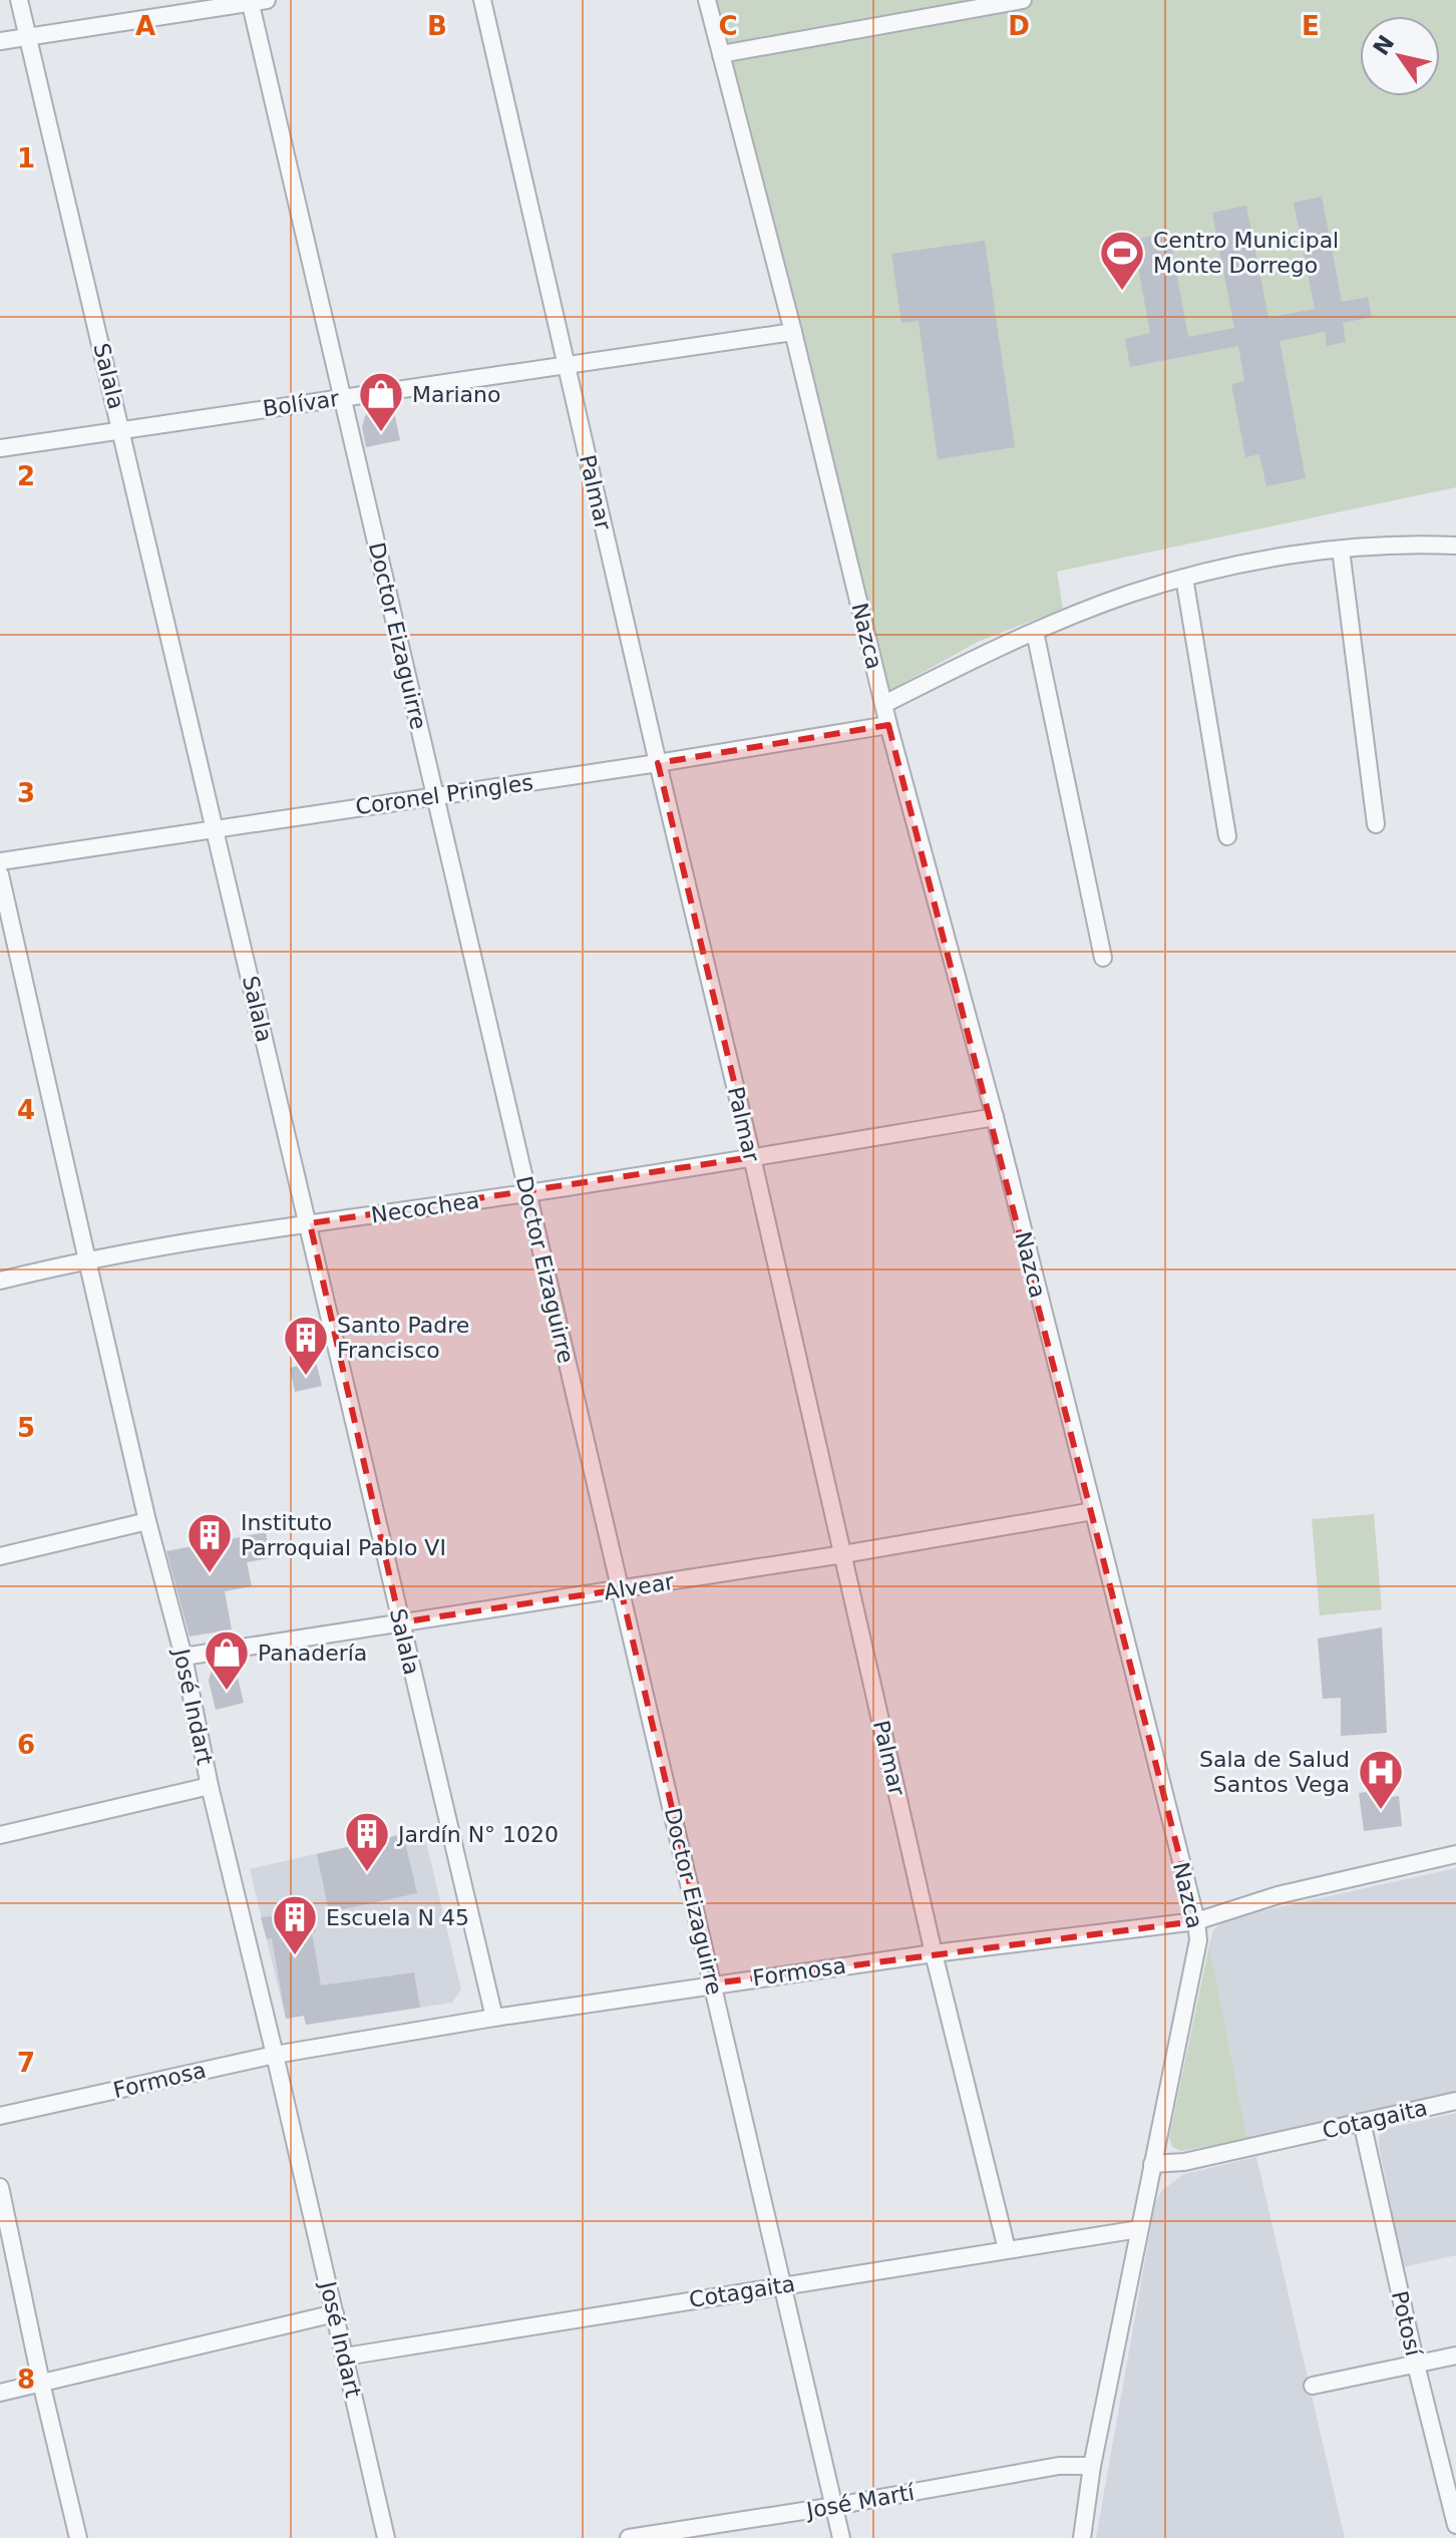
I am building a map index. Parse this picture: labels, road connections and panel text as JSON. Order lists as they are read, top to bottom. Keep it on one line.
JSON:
{"streets":{"street":["Salala","Bolívar","Palmar","Doctor Eizaguirre","Nazca","Coronel Pringles","Necochea","Alvear","José Indart","Formosa","Cotagaita","Potosí","José Martí"]},"crossings":[["Salala","Bolívar"],["Salala","Coronel Pringles"],["Salala","Necochea"],["Salala","Alvear"],["Salala","Formosa"],["Bolívar","Palmar"],["Bolívar","Doctor Eizaguirre"],["Bolívar","Nazca"],["Palmar","Coronel Pringles"],["Palmar","Necochea"],["Palmar","Alvear"],["Palmar","Formosa"],["Palmar","Cotagaita"],["Doctor Eizaguirre","Coronel Pringles"],["Doctor Eizaguirre","Necochea"],["Doctor Eizaguirre","Alvear"],["Doctor Eizaguirre","Formosa"],["Doctor Eizaguirre","Cotagaita"],["Doctor Eizaguirre","José Martí"],["Nazca","Coronel Pringles"],["Nazca","Necochea"],["Nazca","Alvear"],["Nazca","Formosa"],["Nazca","Cotagaita"],["Nazca","José Martí"],["Necochea","José Indart"],["Alvear","José Indart"],["José Indart","Formosa"],["José Indart","Cotagaita"],["Cotagaita","Potosí"]],"places":{"sports":["Centro Municipal Monte Dorrego"],"shop":["Mariano","Panadería"],"building":["Santo Padre Francisco","Instituto Parroquial Pablo VI","Jardín N° 1020","Escuela N 45"],"hospital":["Sala de Salud Santos Vega"]},"north":"top left","grid":{"columns":["A","B","C","D","E"],"rows":["1","2","3","4","5","6","7","8"]}}
